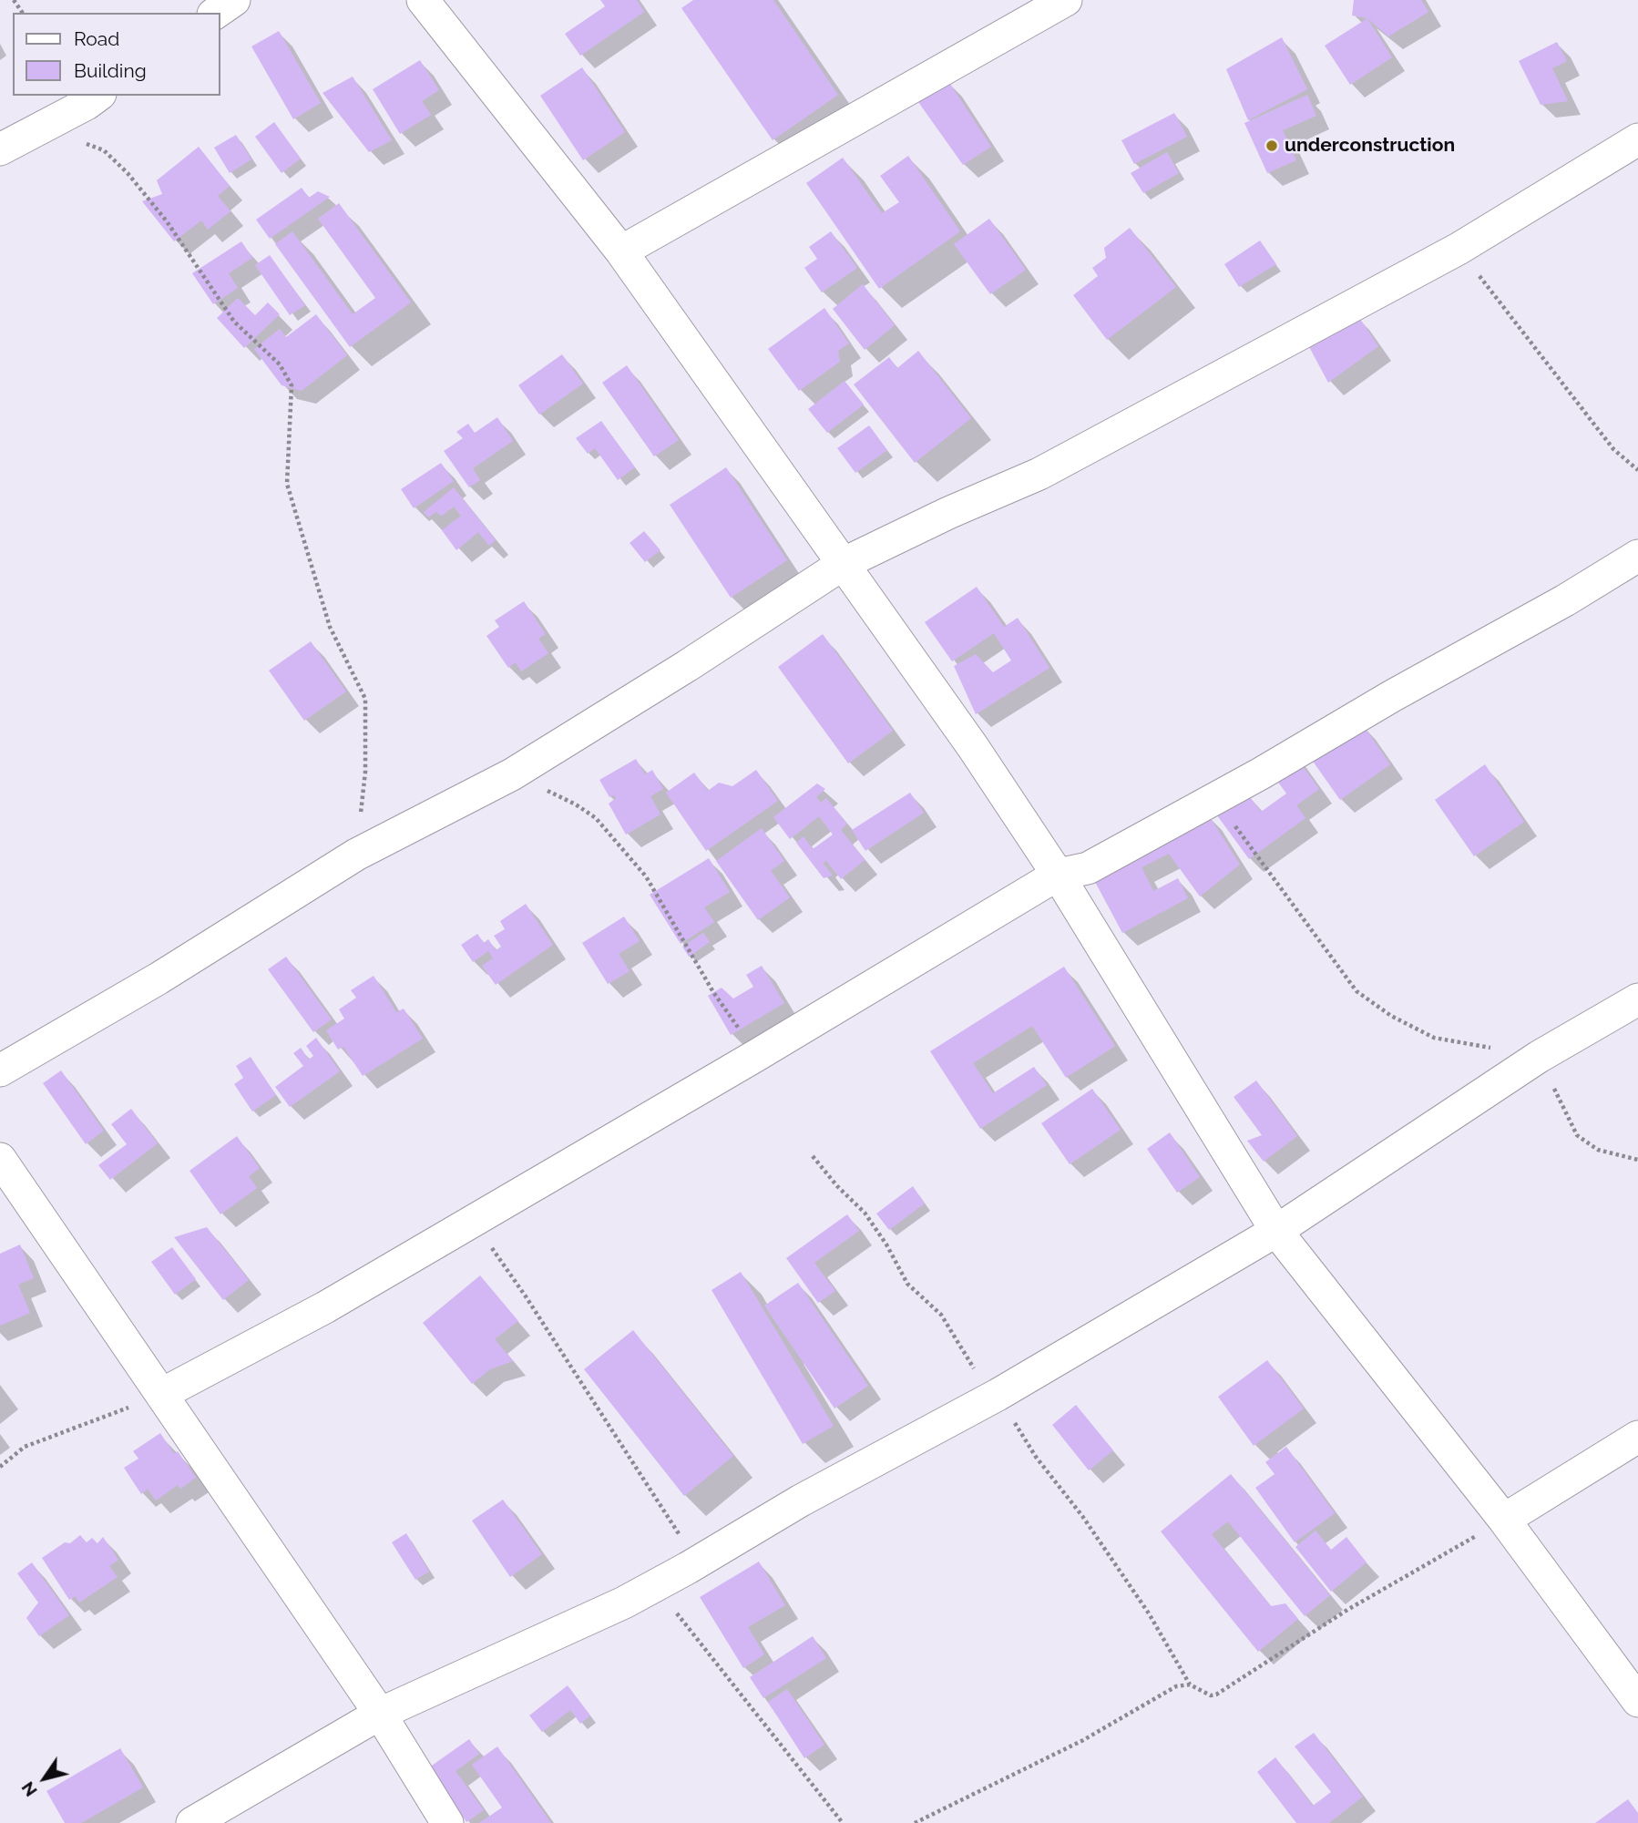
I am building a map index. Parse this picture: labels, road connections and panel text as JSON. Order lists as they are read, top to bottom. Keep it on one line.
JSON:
{"places":["underconstruction"],"legend":["Road","Building"],"north":"bottom left"}
